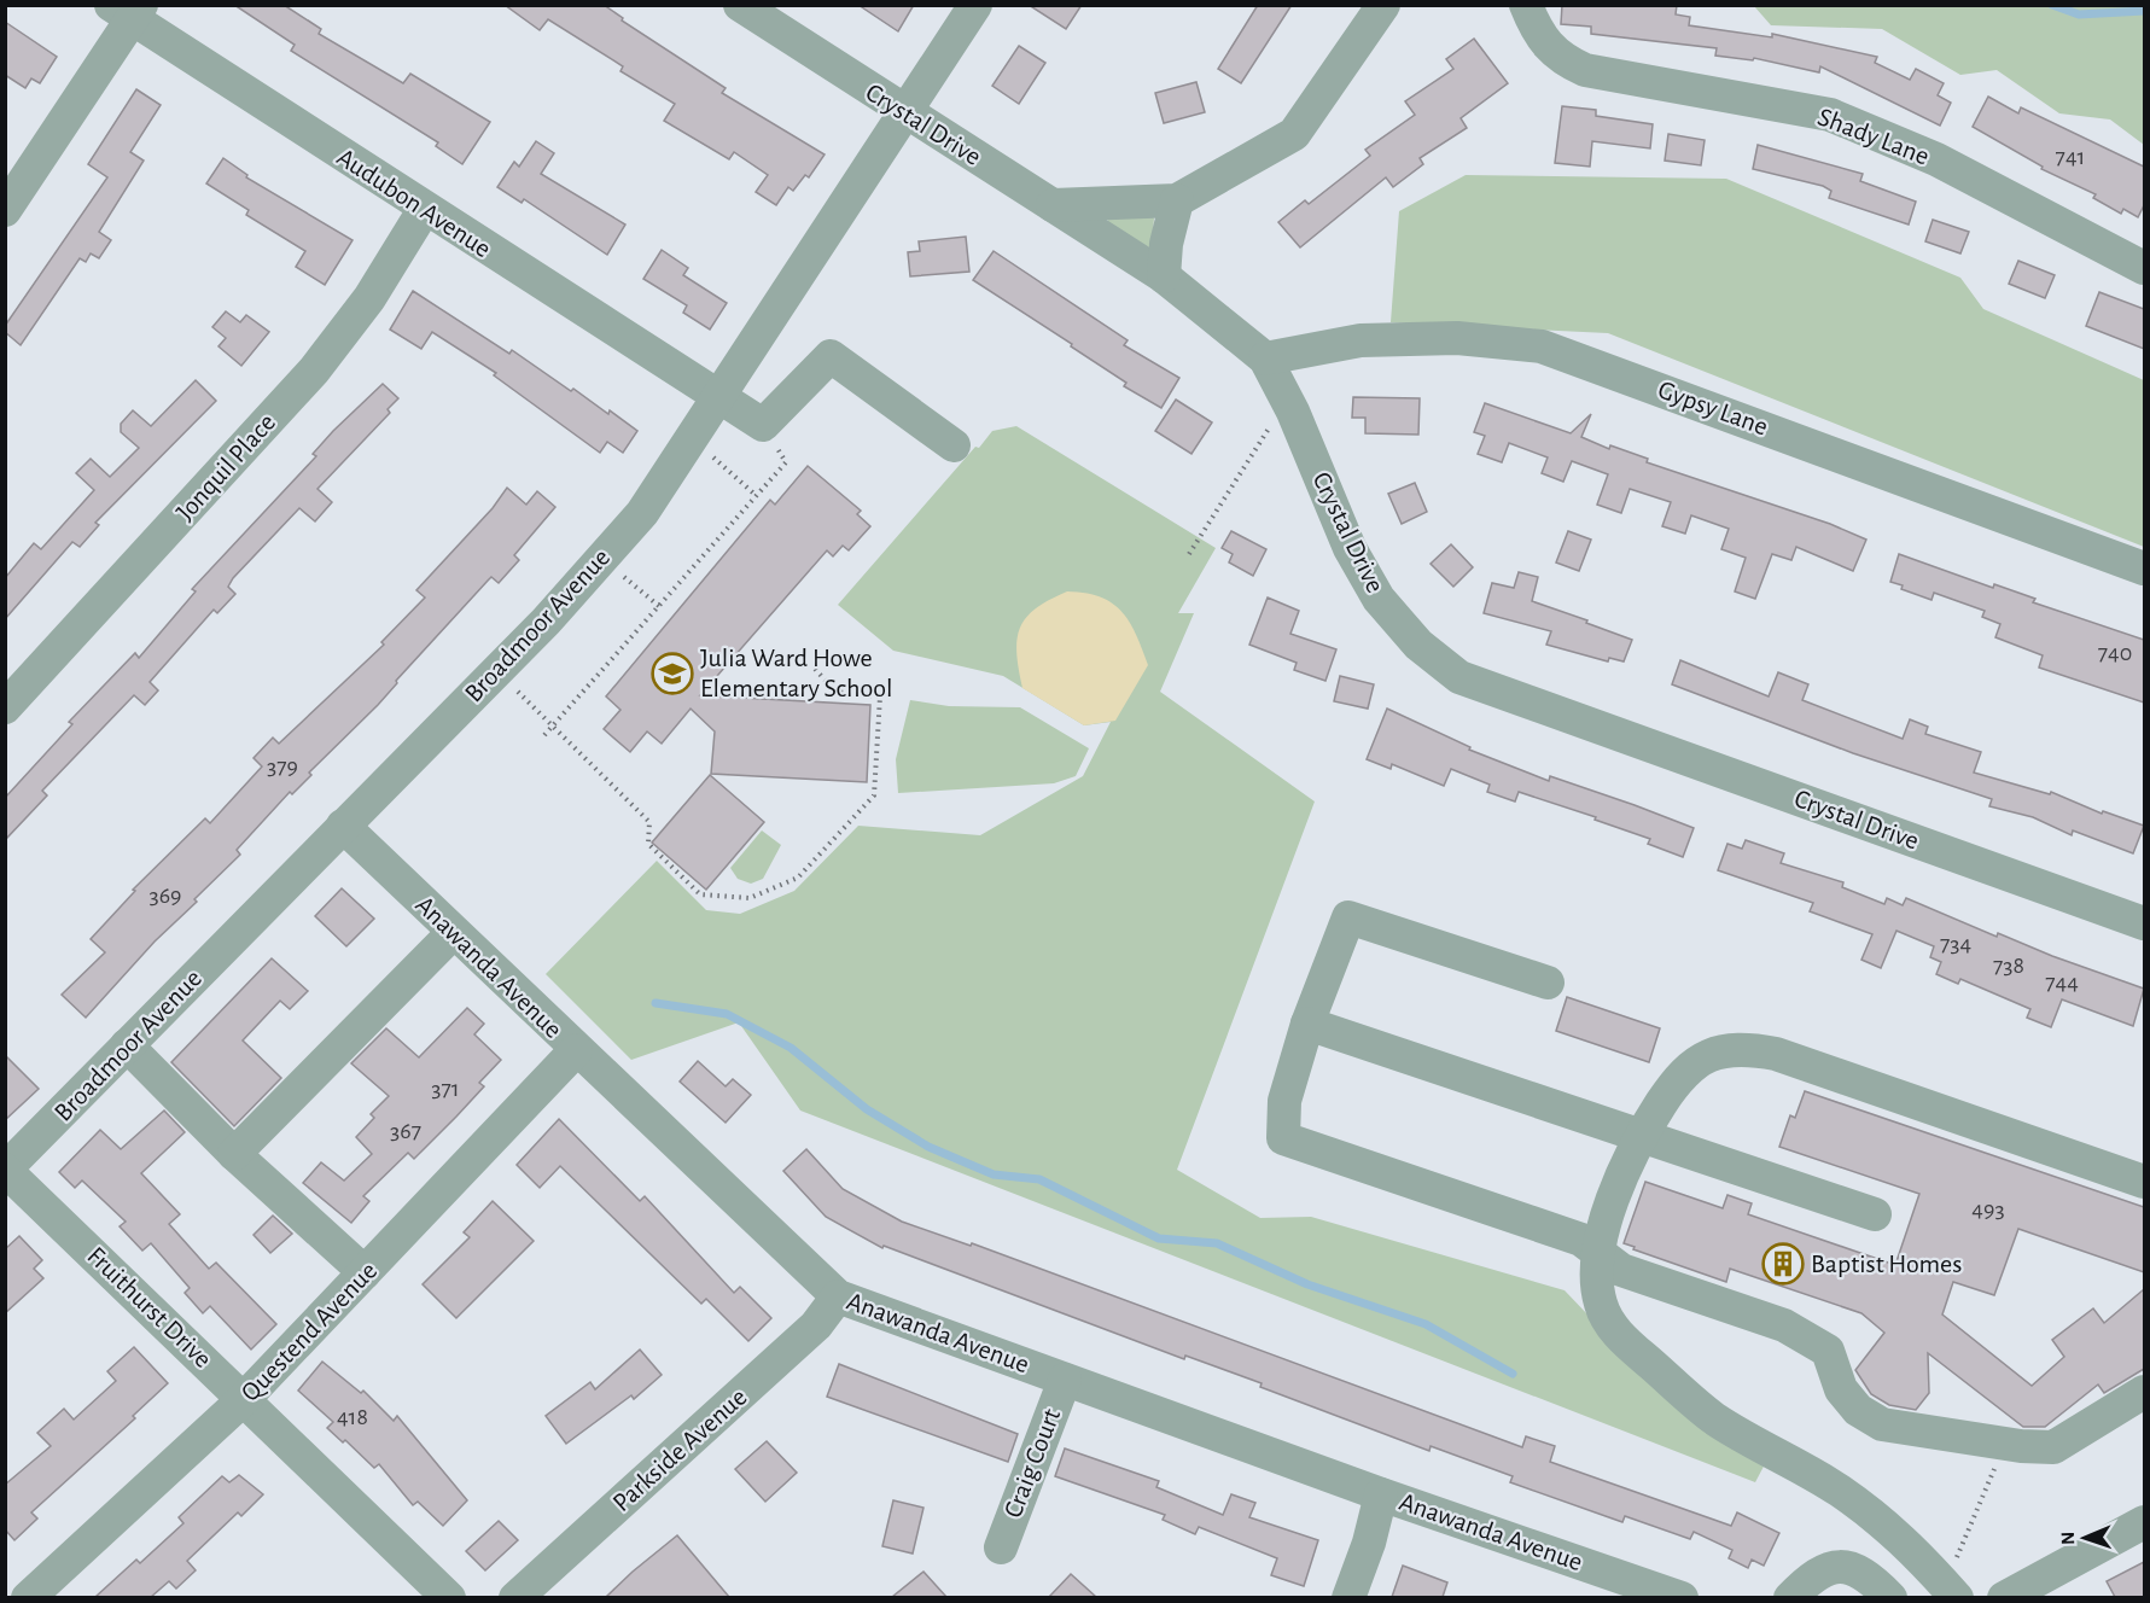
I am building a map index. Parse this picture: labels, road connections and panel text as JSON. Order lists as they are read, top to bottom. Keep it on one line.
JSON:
{"streets":{"street":["Crystal Drive","Shady Lane","Audubon Avenue","Gypsy Lane","Jonquil Place","Broadmoor Avenue","Anawanda Avenue","Fruithurst Drive","Questend Avenue","Parkside Avenue","Craig Court"]},"crossings":[["Crystal Drive","Gypsy Lane"],["Crystal Drive","Broadmoor Avenue"],["Audubon Avenue","Jonquil Place"],["Audubon Avenue","Broadmoor Avenue"],["Broadmoor Avenue","Anawanda Avenue"],["Broadmoor Avenue","Fruithurst Drive"],["Anawanda Avenue","Questend Avenue"],["Anawanda Avenue","Parkside Avenue"],["Anawanda Avenue","Craig Court"],["Fruithurst Drive","Questend Avenue"]],"places":{"school or university":["Julia Ward Howe Elementary School"],"building":["Baptist Homes"]},"house_numbers":["741","740","379","369","734","738","744","371","367","493","418"],"north":"left"}
